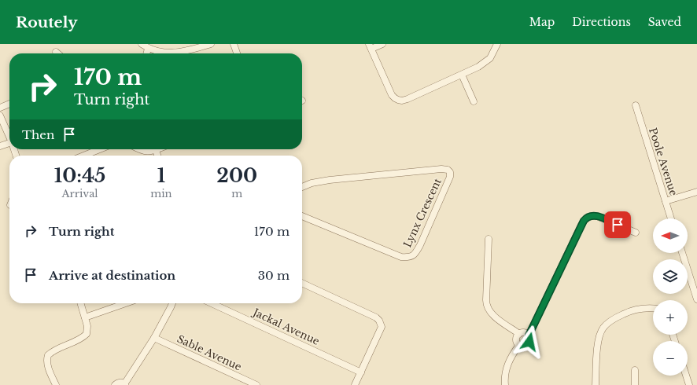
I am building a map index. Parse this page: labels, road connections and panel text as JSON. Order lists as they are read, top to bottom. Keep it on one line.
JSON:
{"streets":{"street":["Poole Avenue","Lynx Crescent","Jackal Avenue","Sable Avenue"]},"north":"left","page":{"header":"Routely","nav":["Map","Directions","Saved"],"turn":["170 m","Turn right"],"then":"Then","eta":["10:45","Arrival","1","min","200","m"],"list":[{"name":"Turn right","value":"170 m"},{"name":"Arrive at destination","value":"30 m"}],"map_buttons":["+","−"]}}
